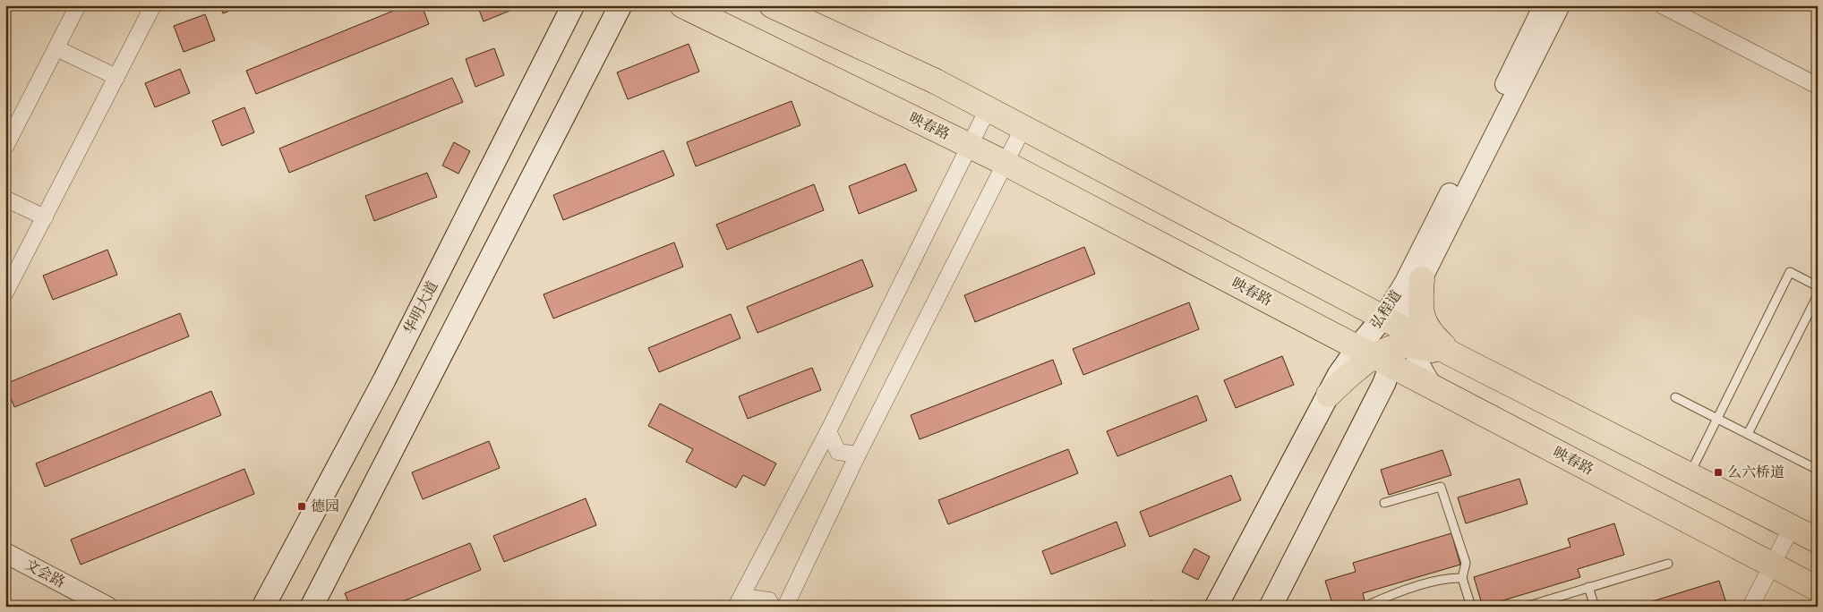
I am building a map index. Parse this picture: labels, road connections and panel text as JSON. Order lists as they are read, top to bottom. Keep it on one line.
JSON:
{"streets":{"main road":["映春路","华明大道","弘程道"],"street":["文会路"]},"crossings":[["映春路","弘程道"]],"places":{"transit":["么六桥道","德园"]}}
